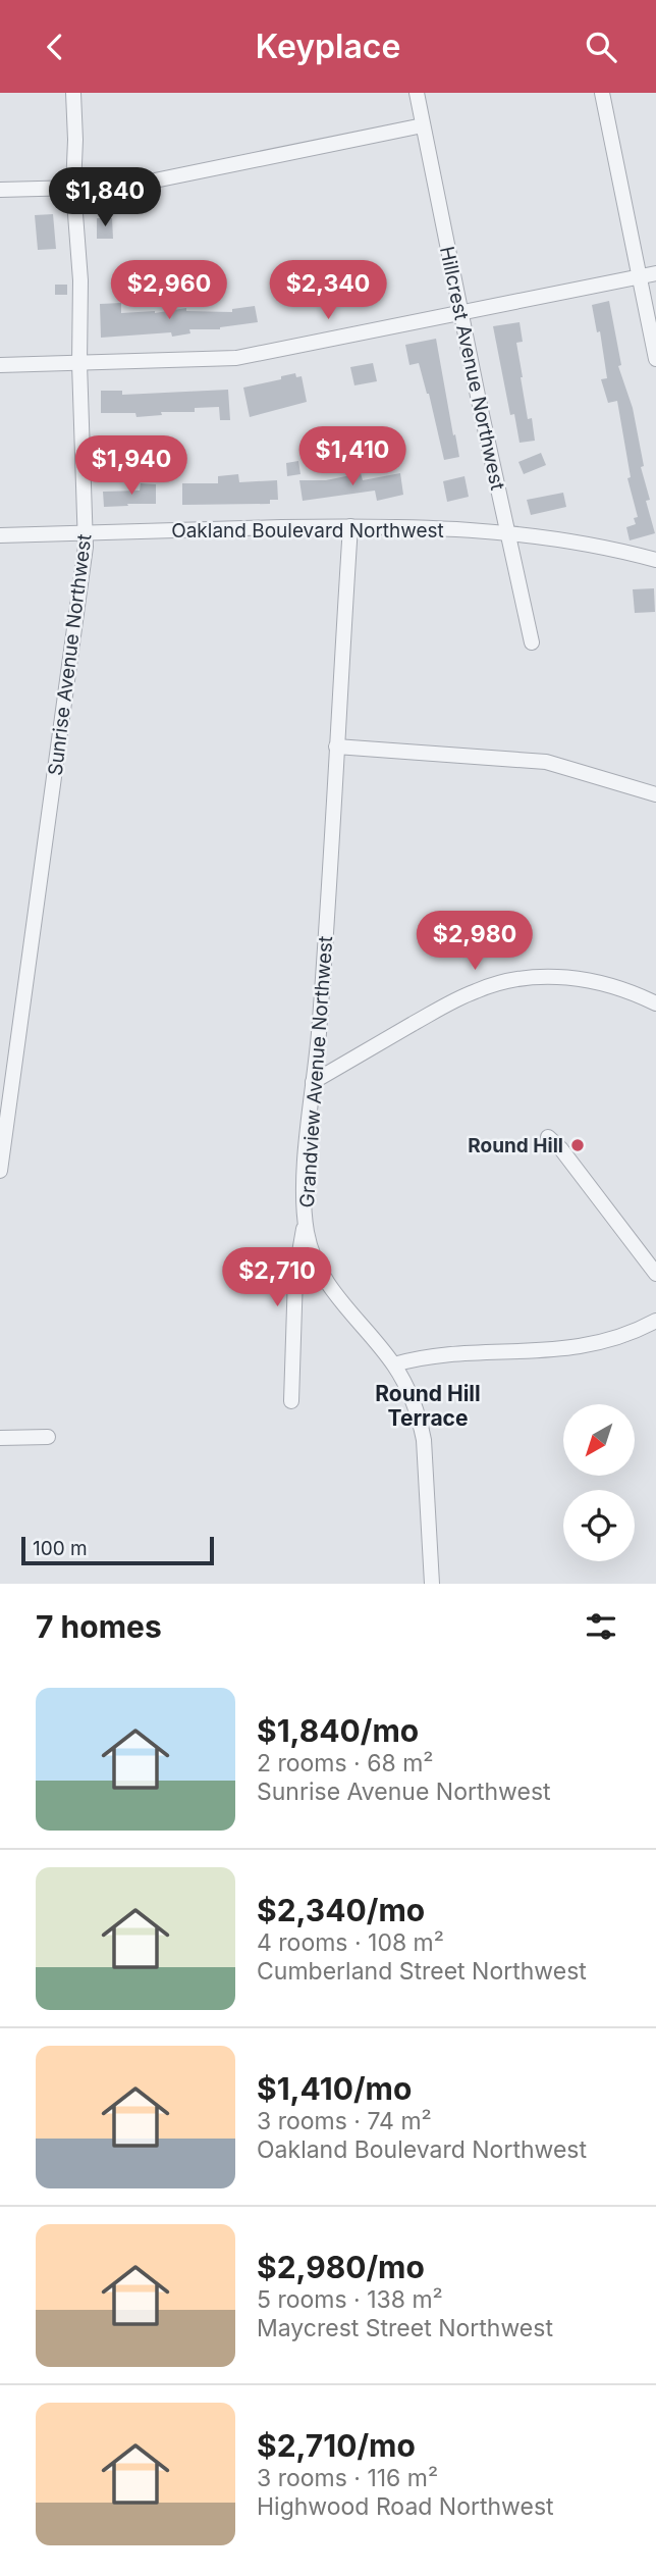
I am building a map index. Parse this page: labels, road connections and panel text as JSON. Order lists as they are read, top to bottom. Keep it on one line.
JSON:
{"streets":{"street":["Hillcrest Avenue Northwest","Oakland Boulevard Northwest","Sunrise Avenue Northwest","Grandview Avenue Northwest"]},"crossings":[["Hillcrest Avenue Northwest","Oakland Boulevard Northwest"],["Oakland Boulevard Northwest","Sunrise Avenue Northwest"],["Oakland Boulevard Northwest","Grandview Avenue Northwest"]],"districts":["Round Hill Terrace"],"places":["Round Hill"],"scale_bar":"100 m","north":"bottom left","page":{"header":"Keyplace","price":["$1,840","$2,960","$2,340","$1,410","$1,940","$2,980","$2,710"],"scale":"100 m","heading":"7 homes","list":[{"name":"$1,840/mo","note":"2 rooms · 68 m² · Sunrise Avenue Northwest"},{"name":"$2,340/mo","note":"4 rooms · 108 m² · Cumberland Street Northwest"},{"name":"$1,410/mo","note":"3 rooms · 74 m² · Oakland Boulevard Northwest"},{"name":"$2,980/mo","note":"5 rooms · 138 m² · Maycrest Street Northwest"},{"name":"$2,710/mo","note":"3 rooms · 116 m² · Highwood Road Northwest"}]}}
